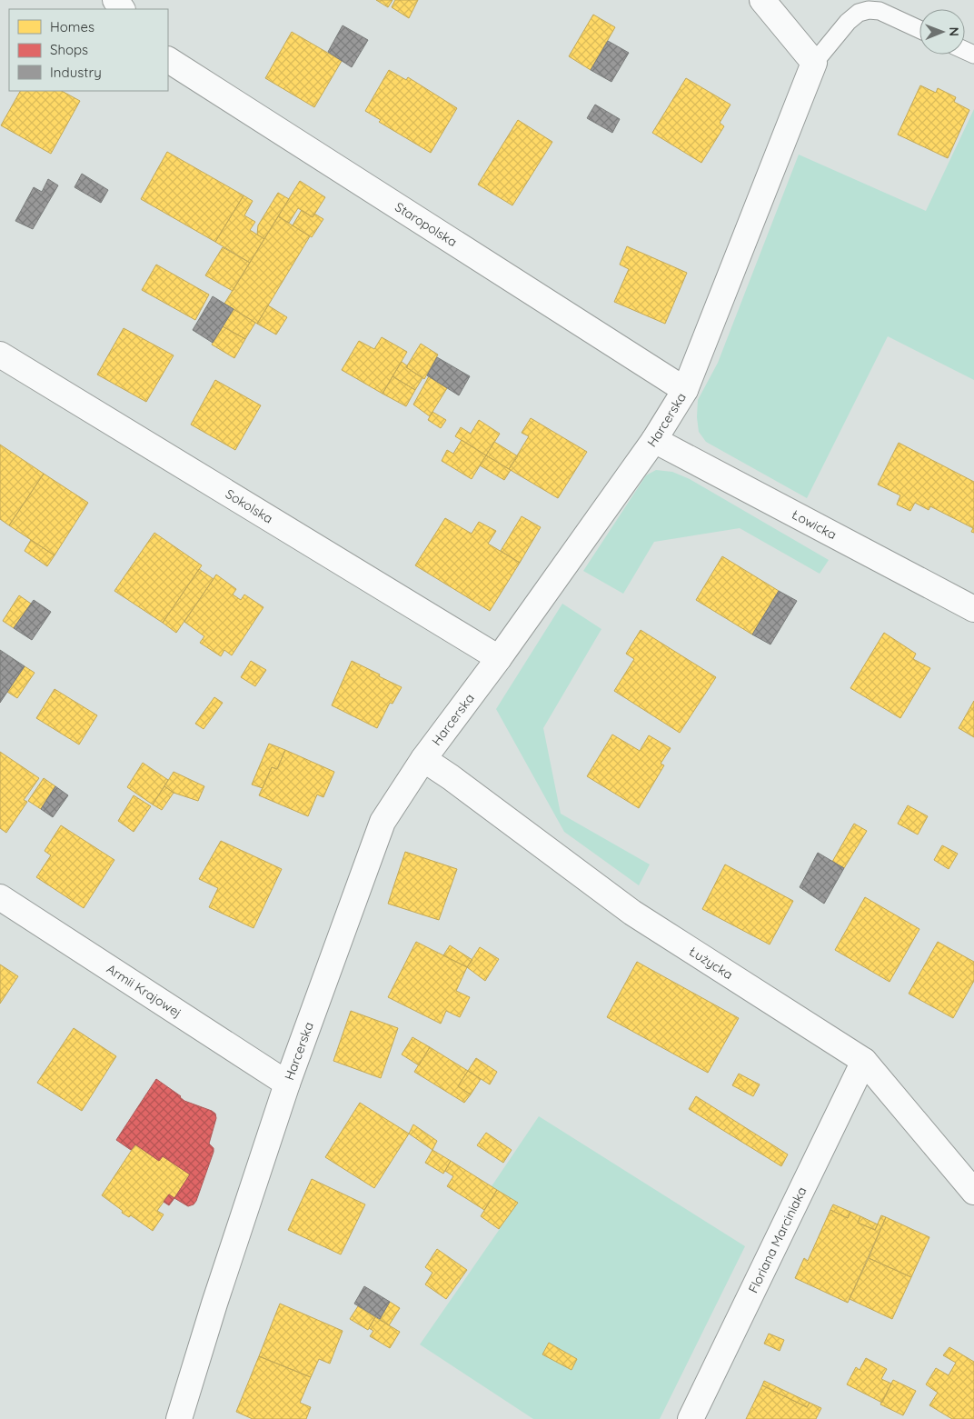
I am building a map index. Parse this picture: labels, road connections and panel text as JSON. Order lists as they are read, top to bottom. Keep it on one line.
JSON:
{"streets":{"street":["Staropolska","Harcerska","Sokolska","Łowicka","Łużycka","Armii Krajowej","Floriana Marciniaka"]},"crossings":[["Staropolska","Harcerska"],["Harcerska","Sokolska"],["Harcerska","Łowicka"],["Harcerska","Łużycka"],["Harcerska","Armii Krajowej"],["Łużycka","Floriana Marciniaka"]],"legend":["Homes","Shops","Industry"],"north":"right"}
